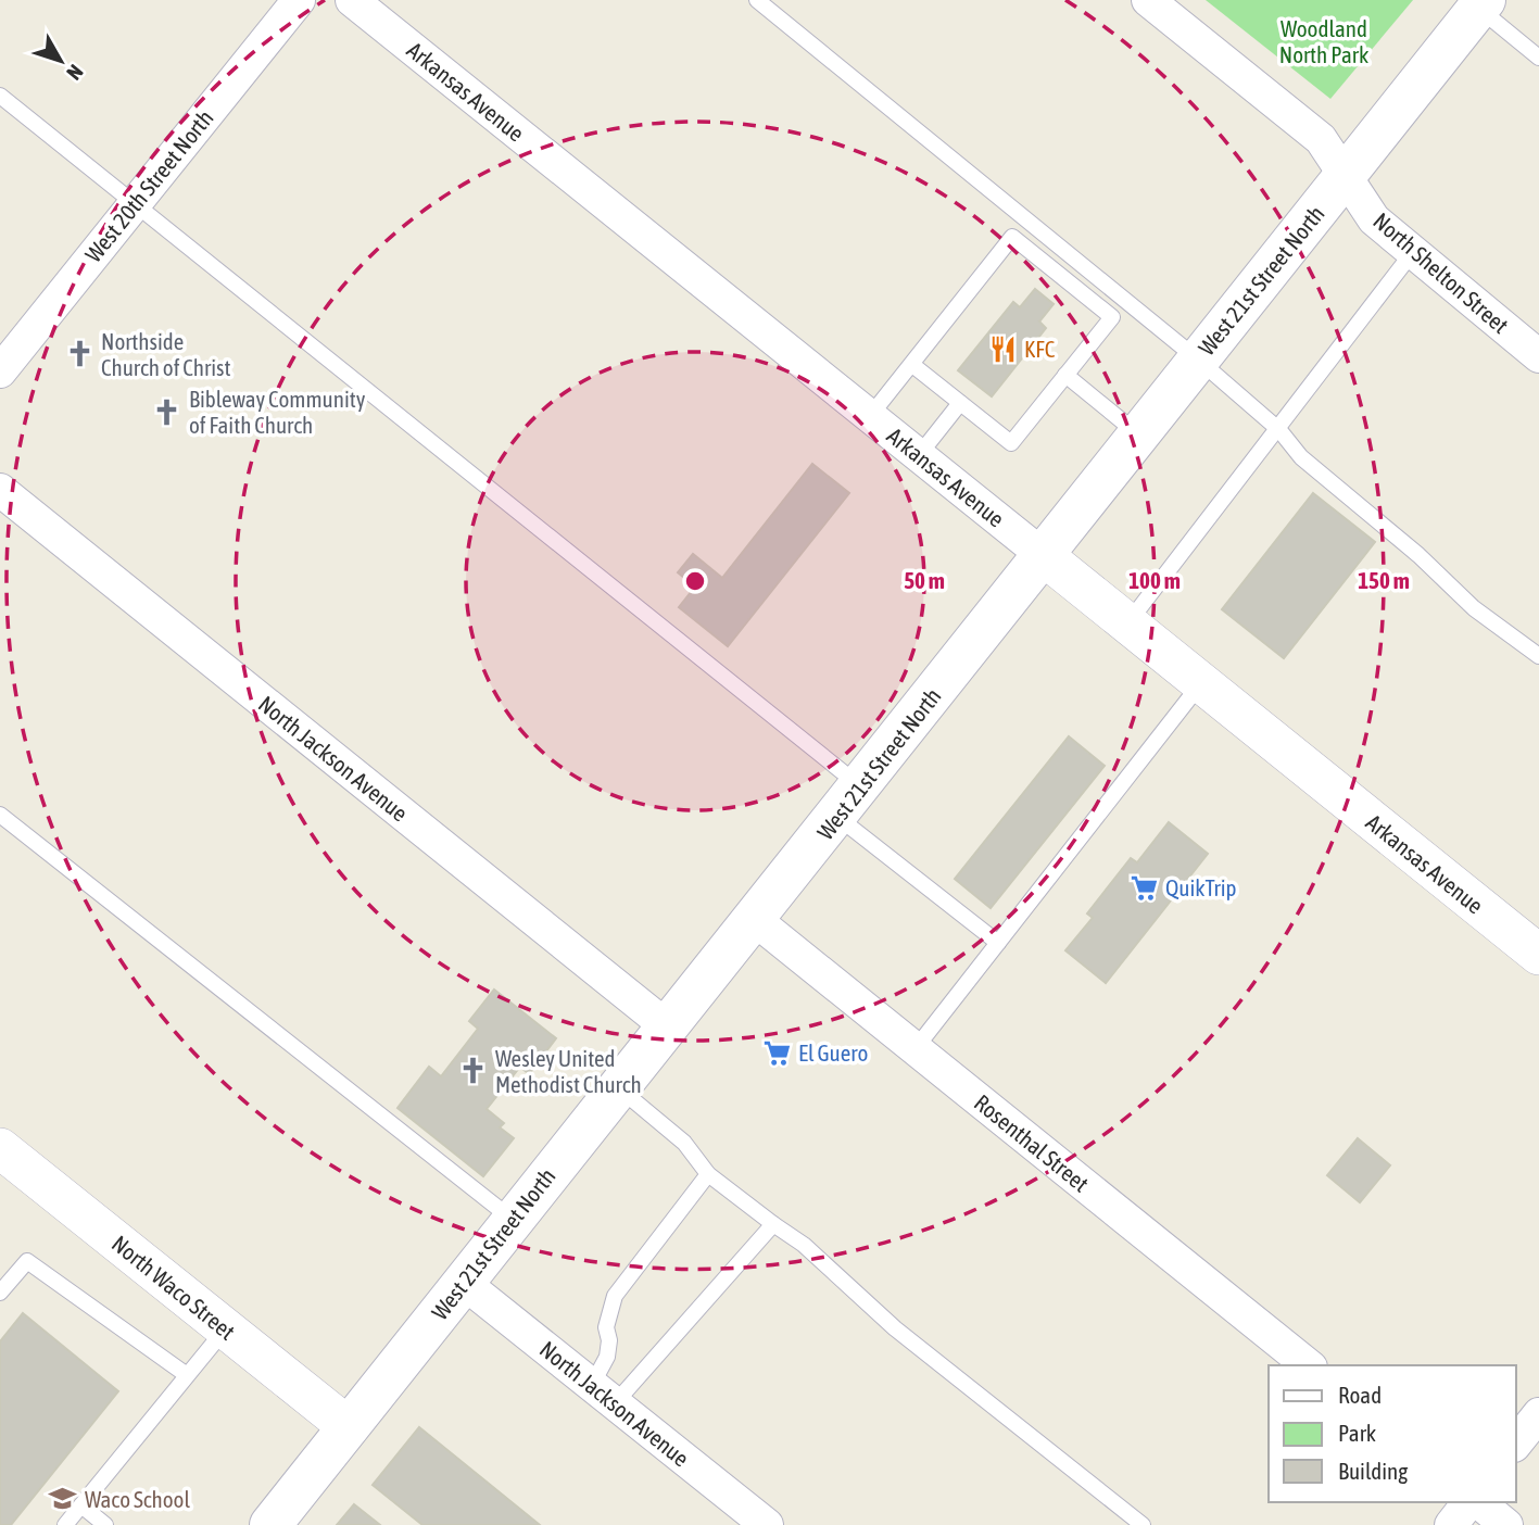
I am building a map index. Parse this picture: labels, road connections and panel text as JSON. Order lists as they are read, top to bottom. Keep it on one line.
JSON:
{"streets":{"main road":["West 21st Street North"],"street":["Arkansas Avenue","West 20th Street North","North Shelton Street","North Jackson Avenue","Rosenthal Street","North Waco Street"]},"crossings":[["Arkansas Avenue","West 21st Street North"],["North Shelton Street","West 21st Street North"],["West 21st Street North","North Jackson Avenue"],["West 21st Street North","Rosenthal Street"],["West 21st Street North","North Waco Street"]],"parks":["Woodland North Park"],"places":{"restaurant":["KFC"],"church":["Northside Church of Christ","Bibleway Community of Faith Church","Wesley United Methodist Church"],"supermarket":["QuikTrip","El Guero"],"school or university":["Waco School"]},"legend":["Road","Park","Building"],"north":"bottom right","rings":["50 m","100 m","150 m"]}
